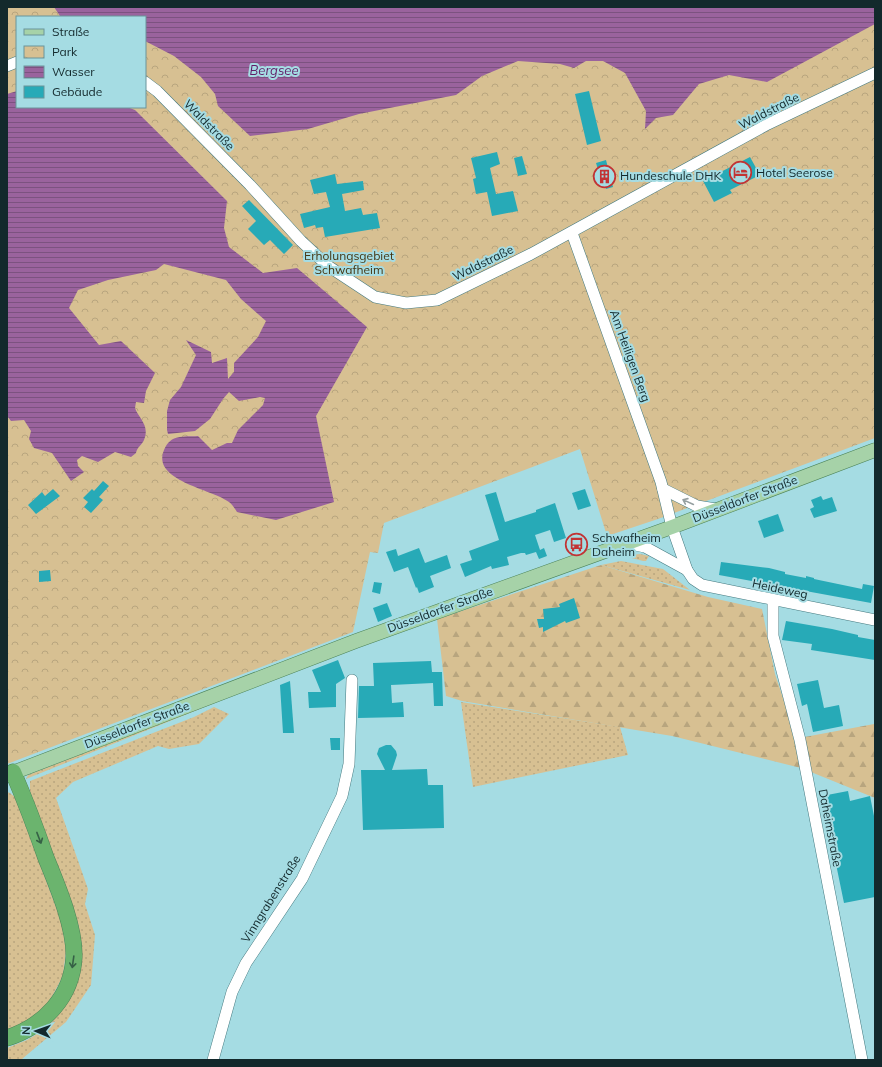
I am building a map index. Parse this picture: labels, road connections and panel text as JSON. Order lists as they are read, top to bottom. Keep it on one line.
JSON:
{"streets":{"main road":["Düsseldorfer Straße"],"street":["Waldstraße","Am Heiligen Berg","Heideweg","Daheimstraße","Vinngrabenstraße"]},"crossings":[["Waldstraße","Am Heiligen Berg"],["Am Heiligen Berg","Düsseldorfer Straße"],["Am Heiligen Berg","Heideweg"],["Düsseldorfer Straße","Heideweg"],["Heideweg","Daheimstraße"]],"water":["Bergsee"],"parks":["Erholungsgebiet Schwafheim"],"places":{"hotel":["Hotel Seerose"],"building":["Hundeschule DHK"],"bus stop":["Schwafheim Daheim"]},"legend":["Straße","Park","Wasser","Gebäude"],"north":"left"}
